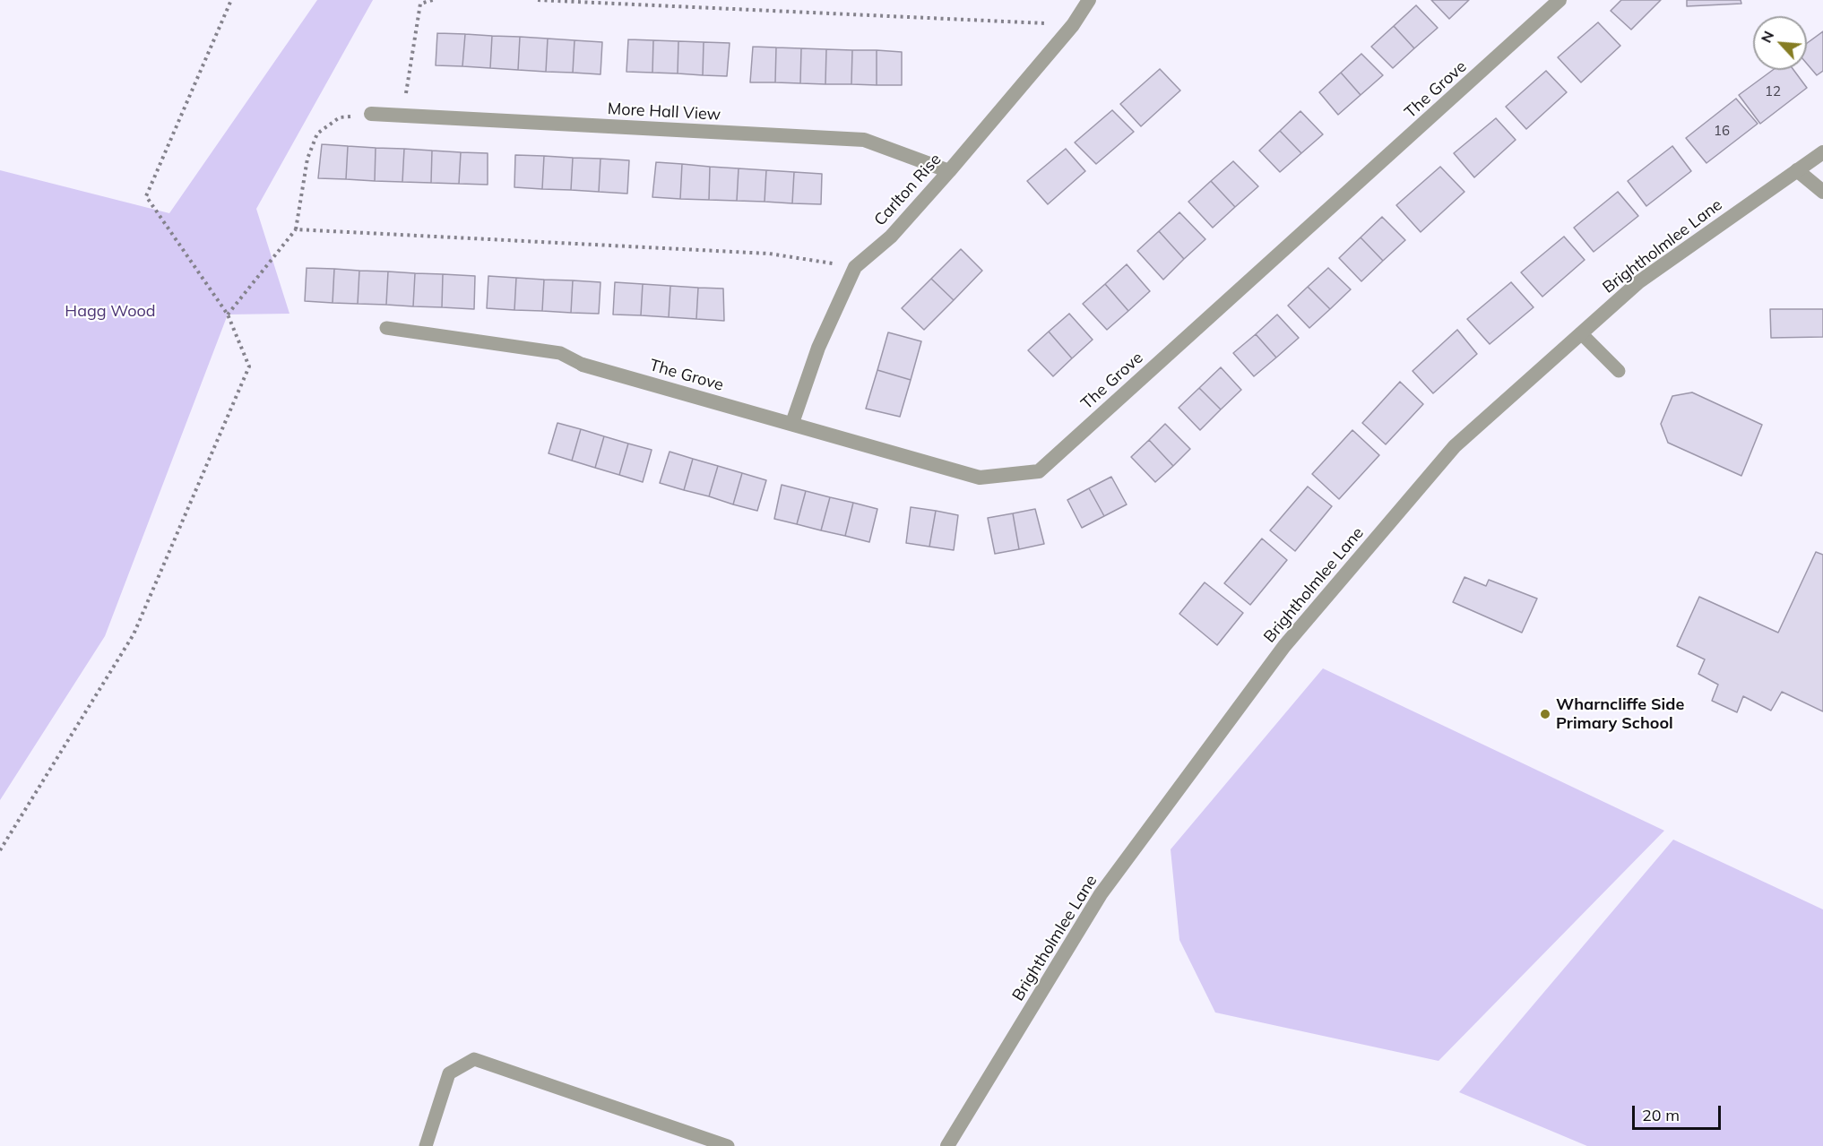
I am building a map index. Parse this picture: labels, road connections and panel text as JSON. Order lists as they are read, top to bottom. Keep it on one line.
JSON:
{"streets":{"street":["The Grove","More Hall View","Carlton Rise","Brightholmlee Lane"]},"crossings":[["The Grove","Carlton Rise"],["More Hall View","Carlton Rise"]],"parks":["Hagg Wood"],"places":["Wharncliffe Side Primary School"],"house_numbers":["12","16"],"scale_bar":"20 m","north":"top left"}
